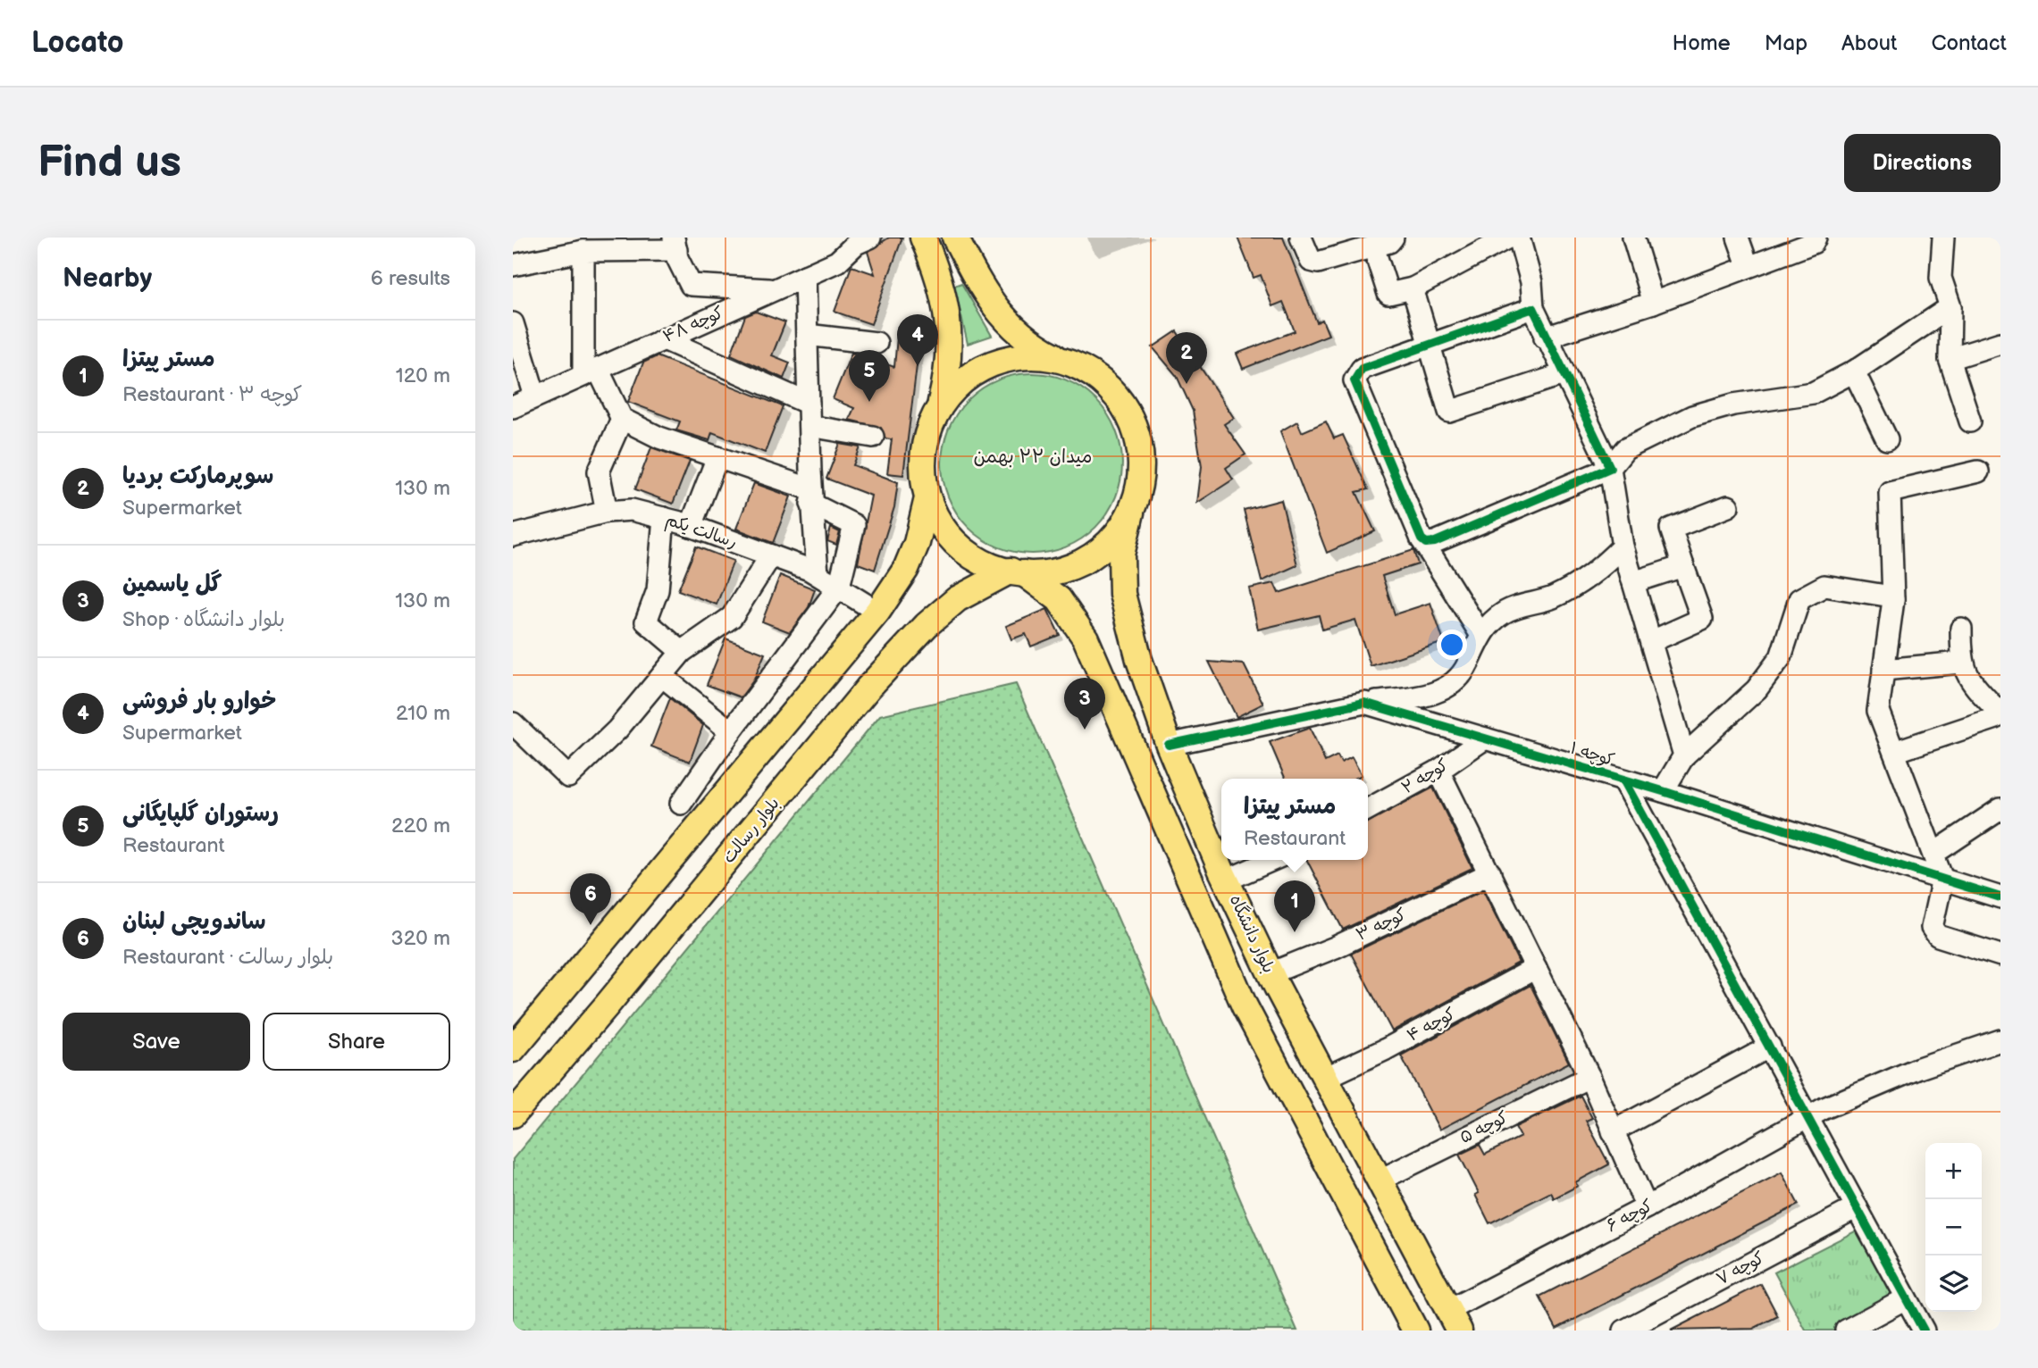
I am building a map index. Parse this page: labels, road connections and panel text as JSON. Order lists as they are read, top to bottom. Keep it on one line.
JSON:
{"streets":{"main road":["بلوار رسالت","بلوار دانشگاه"],"street":["کوچه ۴۸","رسالت یکم","کوچه ۱","کوچه ۲","کوچه ۳","کوچه ۴","کوچه ۵","کوچه ۶","کوچه ۷"]},"crossings":[["کوچه ۱","کوچه ۲"],["کوچه ۱","بلوار دانشگاه"],["بلوار رسالت","بلوار دانشگاه"],["کوچه ۳","بلوار دانشگاه"],["بلوار دانشگاه","کوچه ۴"],["بلوار دانشگاه","کوچه ۵"],["بلوار دانشگاه","کوچه ۶"]],"districts":["میدان ۲۲ بهمن"],"page":{"header":"Locato","nav":["Home","Map","About","Contact"],"buttons":["Directions",["Save","Share"]],"title":"Find us","heading":["Nearby","6 results"],"pins":["4","2","5","3","6","1"],"list":[{"mark":"1","name":"مستر پیتزا","note":"Restaurant · کوچه ۳","value":"120 m"},{"mark":"2","name":"سوپرمارکت بردیا","note":"Supermarket","value":"130 m"},{"mark":"3","name":"گل یاسمین","note":"Shop · بلوار دانشگاه","value":"130 m"},{"mark":"4","name":"خوارو بار فروشی","note":"Supermarket","value":"210 m"},{"mark":"5","name":"رستوران گلپایگانی","note":"Restaurant","value":"220 m"},{"mark":"6","name":"ساندویچی لبنان","note":"Restaurant · بلوار رسالت","value":"320 m"}],"popup":["مستر پیتزا","Restaurant"],"map_buttons":["+","−"]}}
